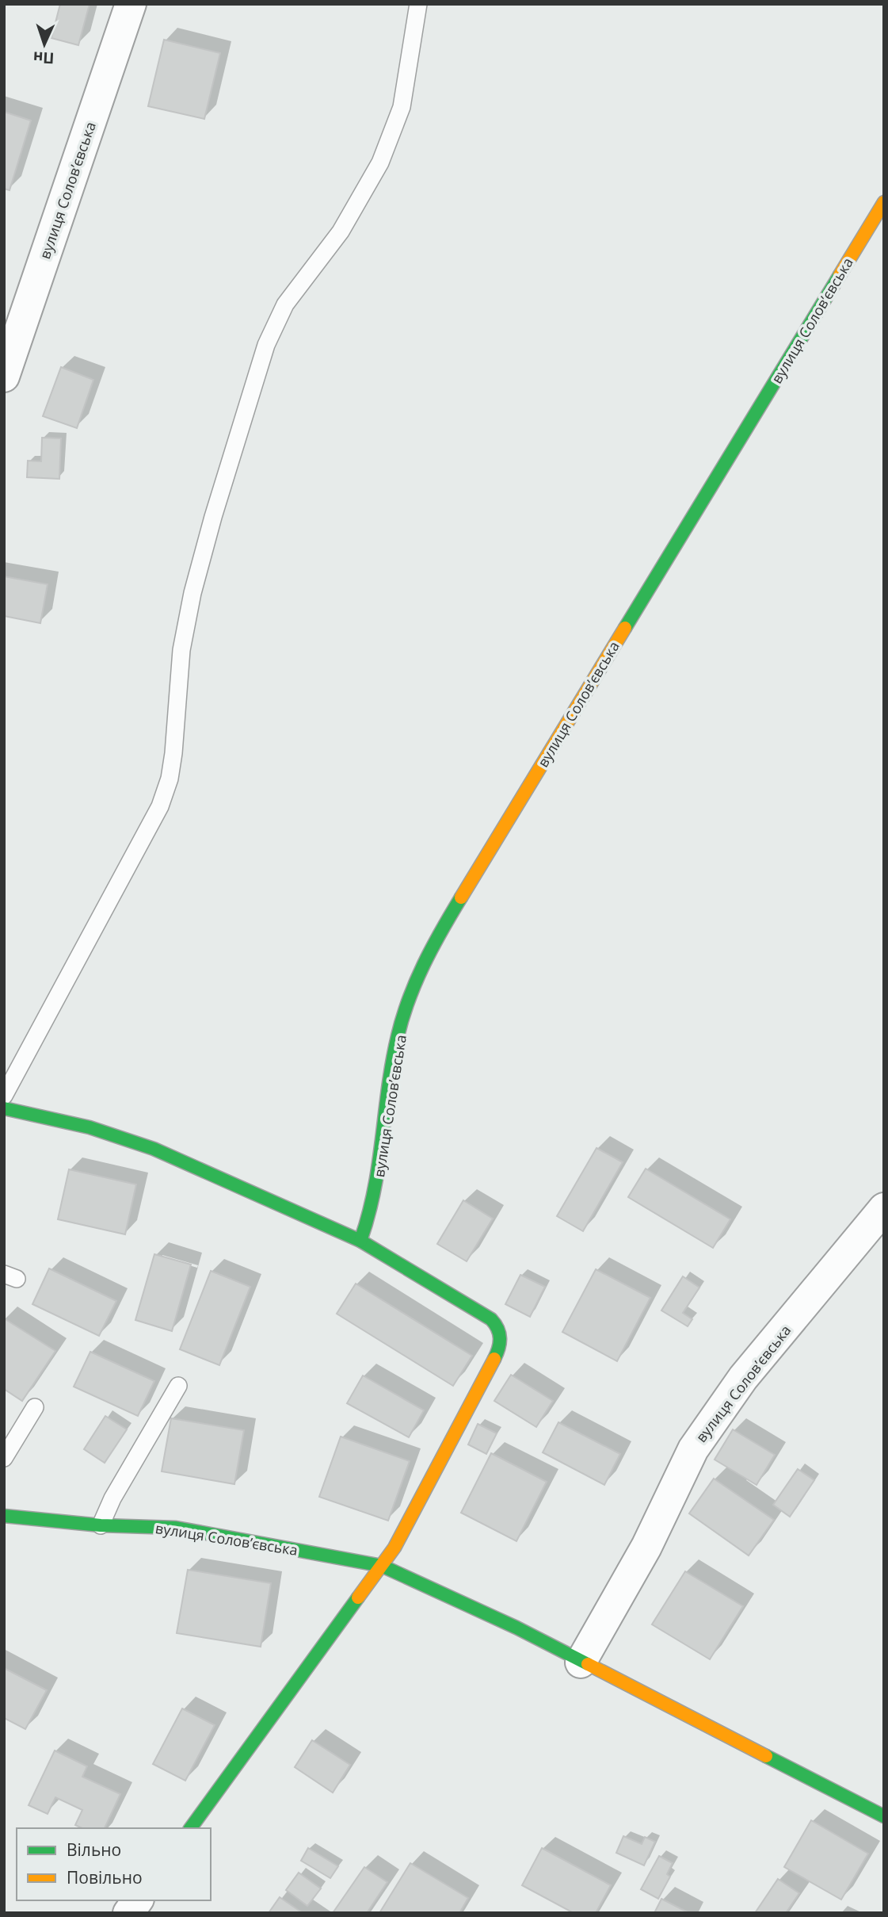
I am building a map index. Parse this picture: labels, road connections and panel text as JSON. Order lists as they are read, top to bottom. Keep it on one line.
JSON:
{"streets":{"street":["вулиця Соловʼєвська"]},"legend":["Вільно","Повільно"],"north":"bottom"}
